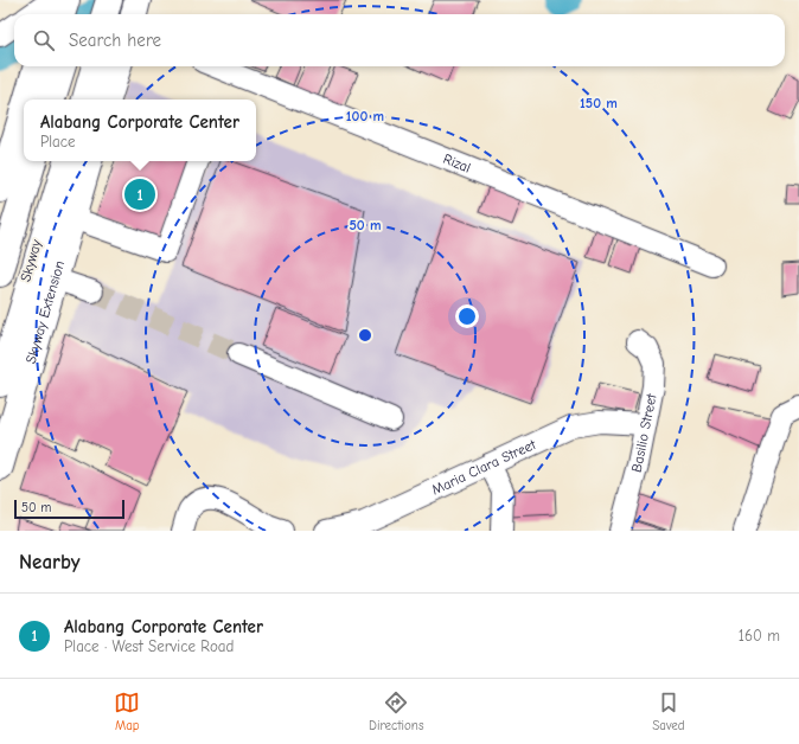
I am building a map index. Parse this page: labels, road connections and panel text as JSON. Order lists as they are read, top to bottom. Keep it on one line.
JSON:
{"streets":{"main road":["Skyway","Skyway Extension"],"street":["Rizal","Basilio Street","Maria Clara Street"]},"crossings":[["Basilio Street","Maria Clara Street"]],"scale_bar":"50 m","page":{"search":"Search here","popup":["Alabang Corporate Center","Place"],"pins":"1","scale":"50 m","heading":"Nearby","list":[{"mark":"1","name":"Alabang Corporate Center","note":"Place · West Service Road","value":"160 m"}],"nav":["Map","Directions","Saved"]},"rings":["150 m","100 m","50 m"]}
